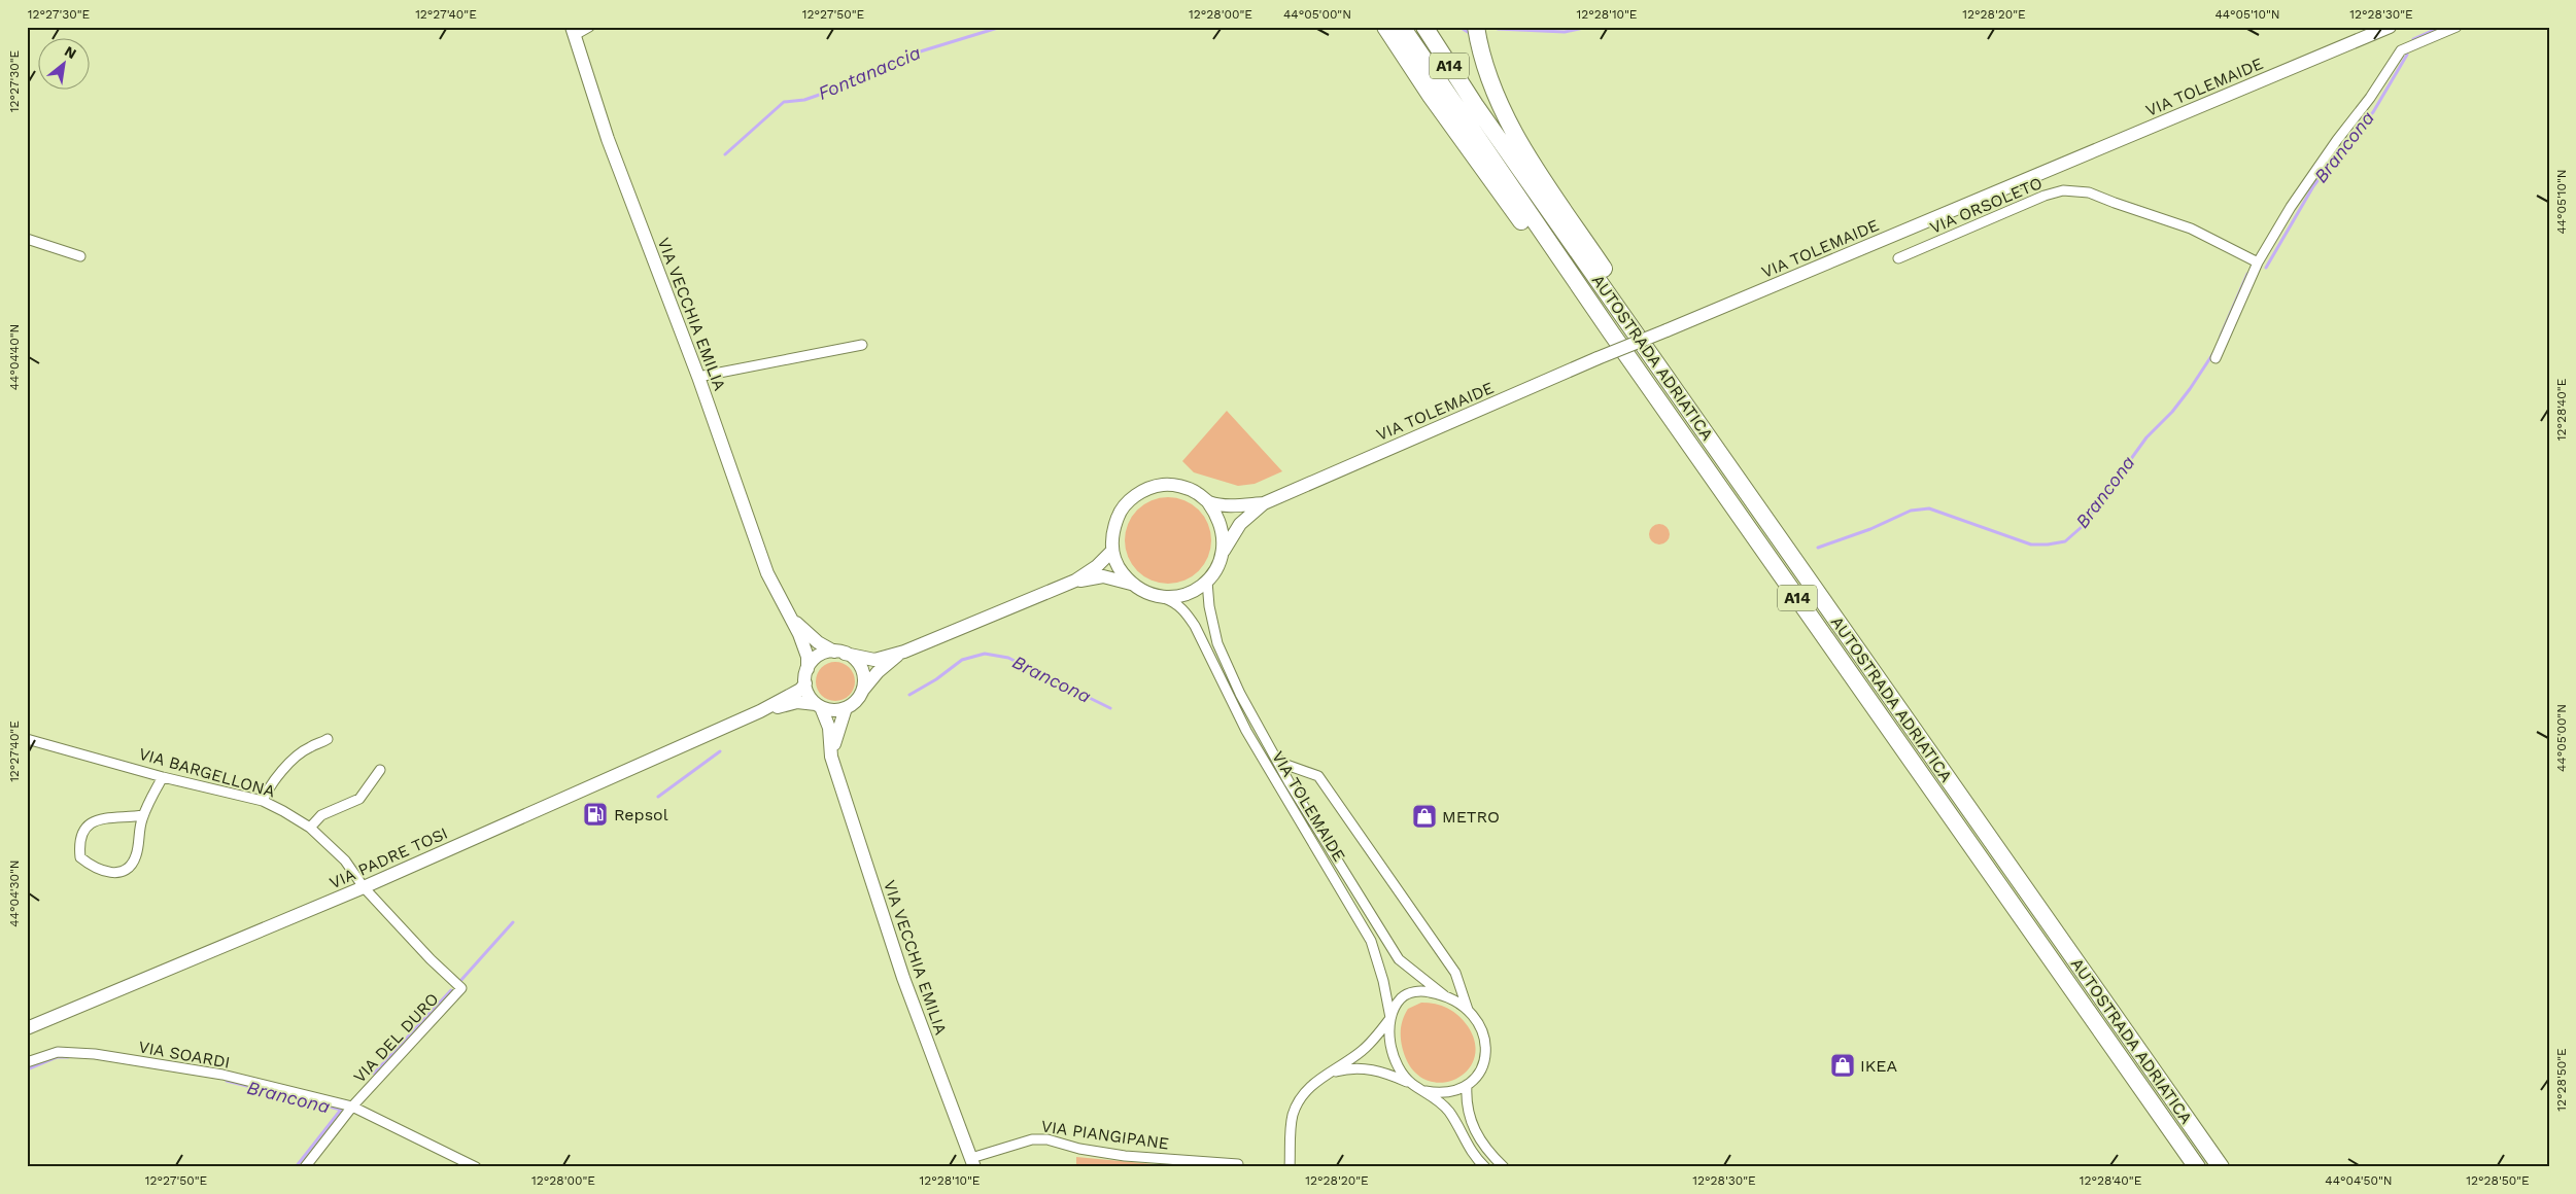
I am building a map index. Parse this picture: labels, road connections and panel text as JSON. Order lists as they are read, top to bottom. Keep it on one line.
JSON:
{"streets":{"highway":["A14","AUTOSTRADA ADRIATICA"],"main road":["VIA TOLEMAIDE","VIA VECCHIA EMILIA","VIA PADRE TOSI"],"street":["VIA ORSOLETO","VIA BARGELLONA","VIA DEL DURO","VIA SOARDI","VIA PIANGIPANE"]},"crossings":[["VIA TOLEMAIDE","VIA VECCHIA EMILIA"],["VIA VECCHIA EMILIA","VIA PIANGIPANE"],["VIA BARGELLONA","VIA PADRE TOSI"],["VIA BARGELLONA","VIA DEL DURO"],["VIA DEL DURO","VIA SOARDI"]],"water":["Fontanaccia","Brancona"],"places":{"fuel station":["Repsol"],"shop":["METRO","IKEA"]},"north":"top right","coordinates":["12°27'30\"E","12°27'40\"E","12°27'50\"E","12°28'00\"E","44°05'00\"N","12°28'10\"E","12°28'20\"E","44°05'10\"N","12°28'30\"E","44°04'40\"N","12°28'40\"E","44°04'30\"N","12°28'50\"E","44°04'50\"N"]}
